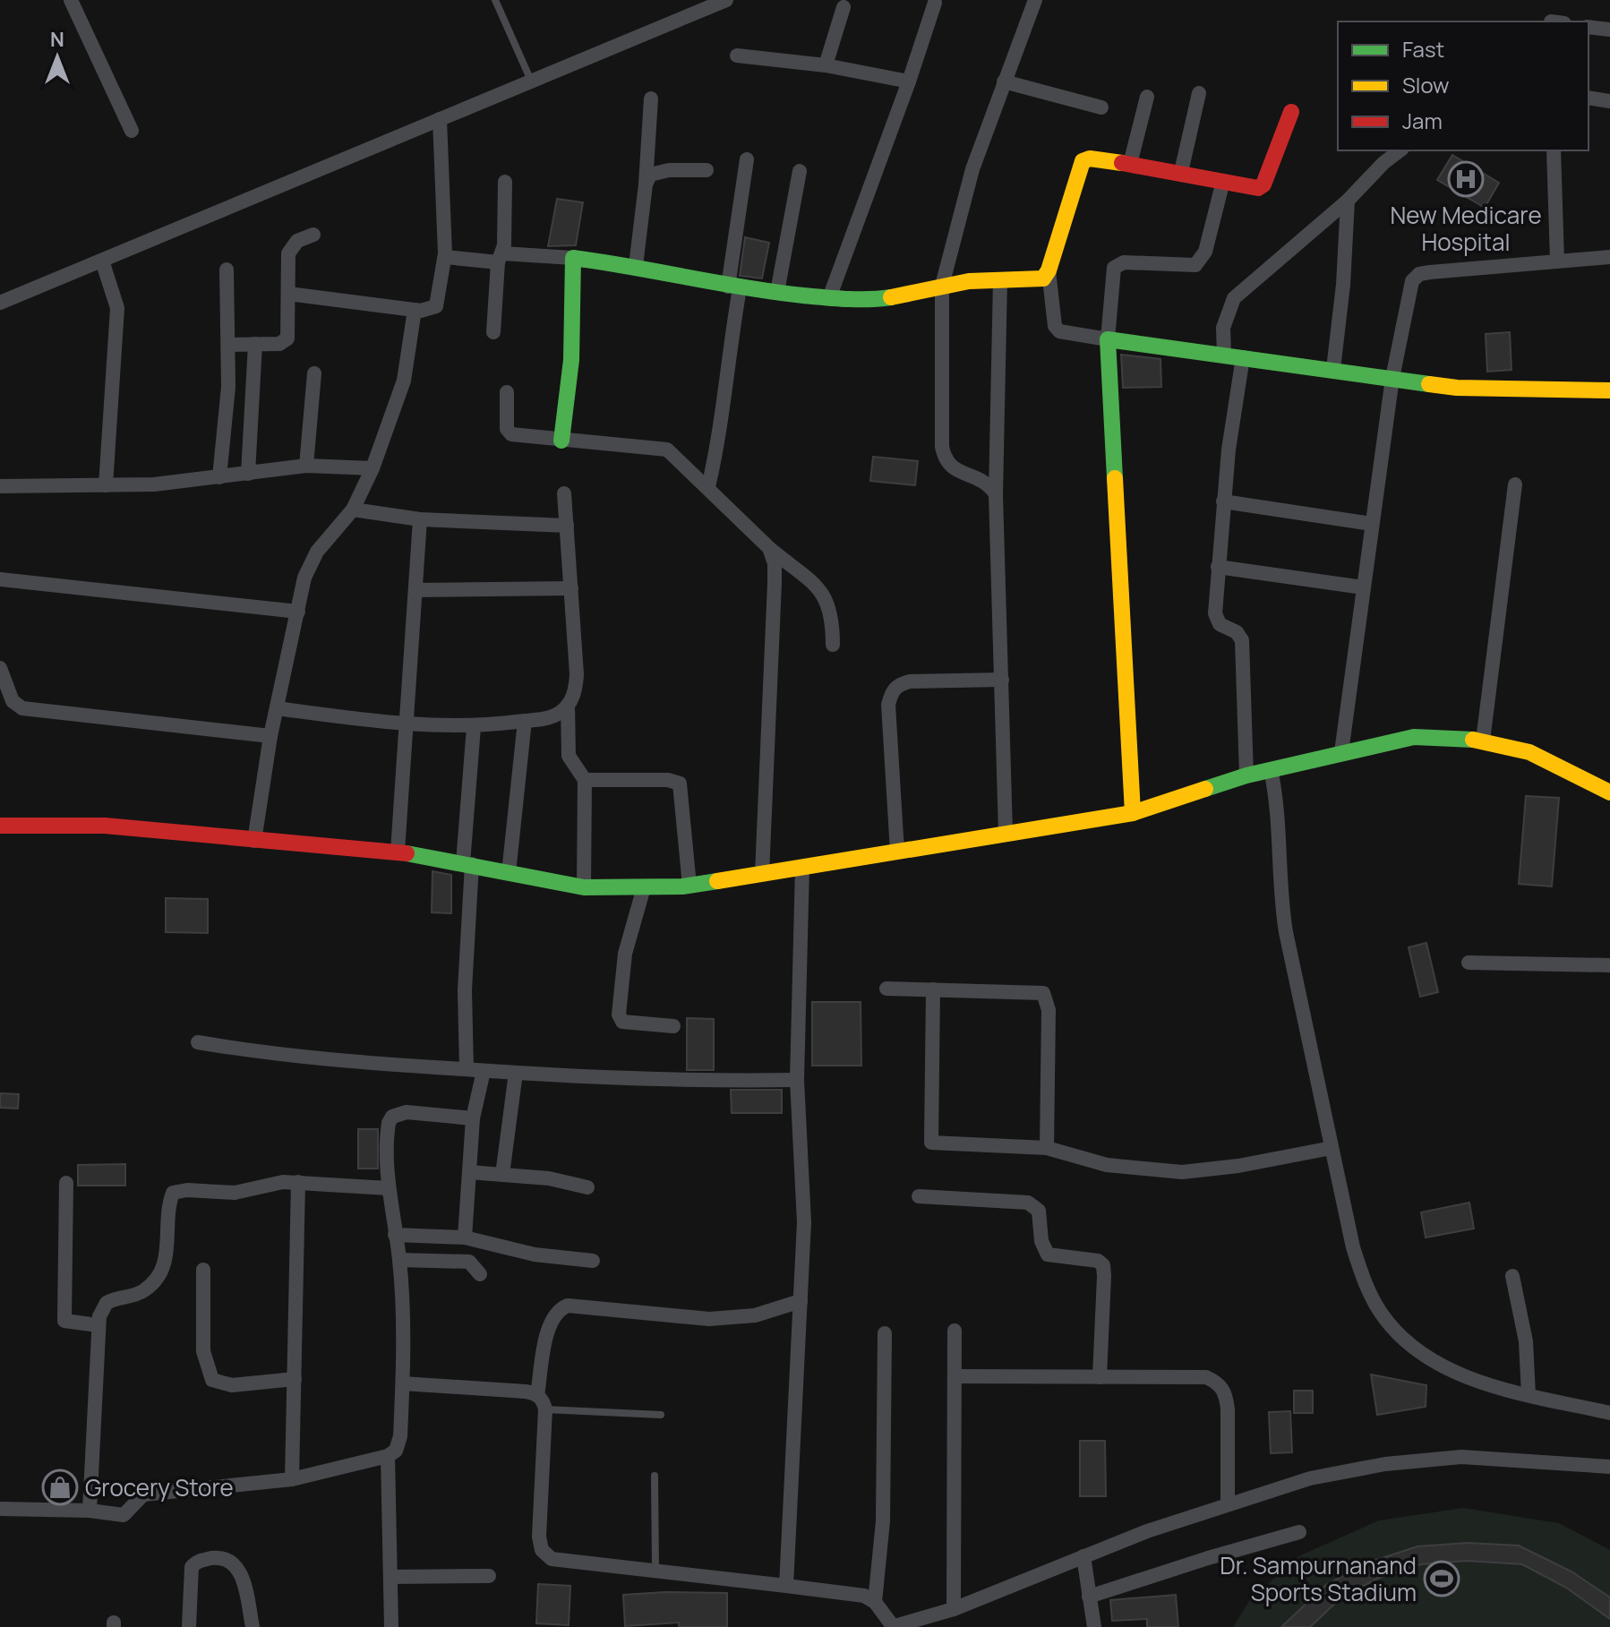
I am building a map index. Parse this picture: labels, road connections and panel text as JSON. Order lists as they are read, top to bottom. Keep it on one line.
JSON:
{"places":{"hospital":["New Medicare Hospital"],"shop":["Grocery Store"],"sports":["Dr. Sampurnanand Sports Stadium"]},"legend":["Fast","Slow","Jam"],"north":"top"}
